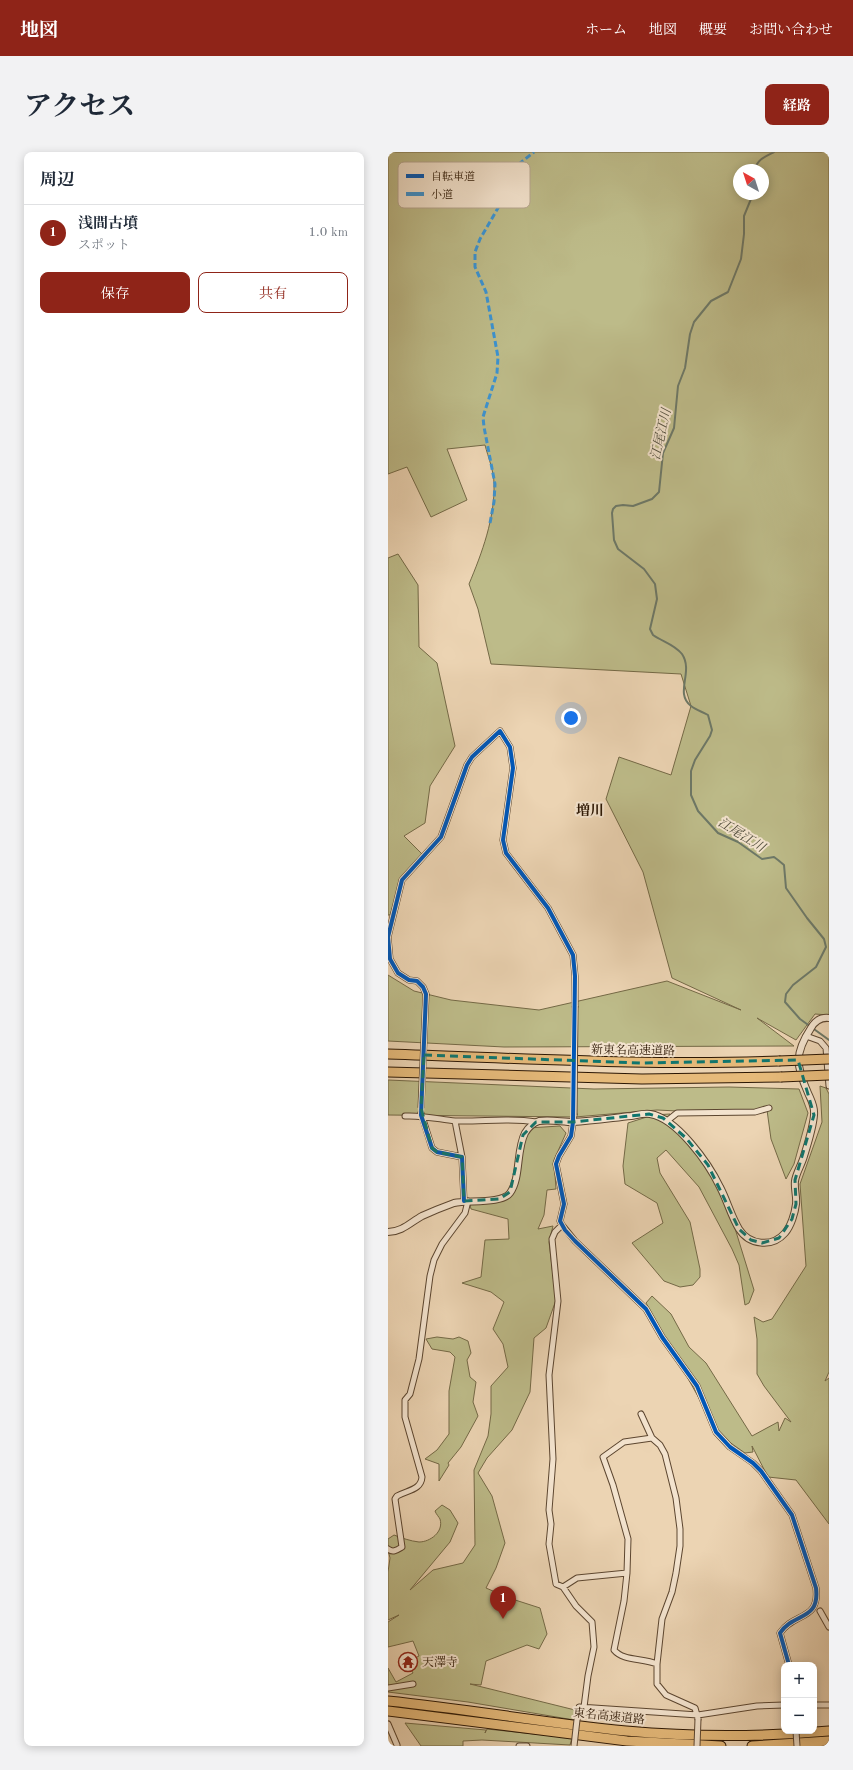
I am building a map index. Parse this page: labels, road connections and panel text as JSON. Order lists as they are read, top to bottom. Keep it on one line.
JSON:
{"streets":{"highway":["新東名高速道路","東名高速道路"]},"districts":["増川"],"water":["江尾江川"],"places":{"temple":["天澤寺"]},"legend":["自転車道","小道"],"north":"top left","page":{"header":"地図","nav":["ホーム","地図","概要","お問い合わせ"],"title":"アクセス","buttons":["経路",["保存","共有"]],"heading":"周辺","list":[{"mark":"1","name":"浅間古墳","note":"スポット","value":"1.0 km"}],"pins":"1","map_buttons":["+","−"]}}
